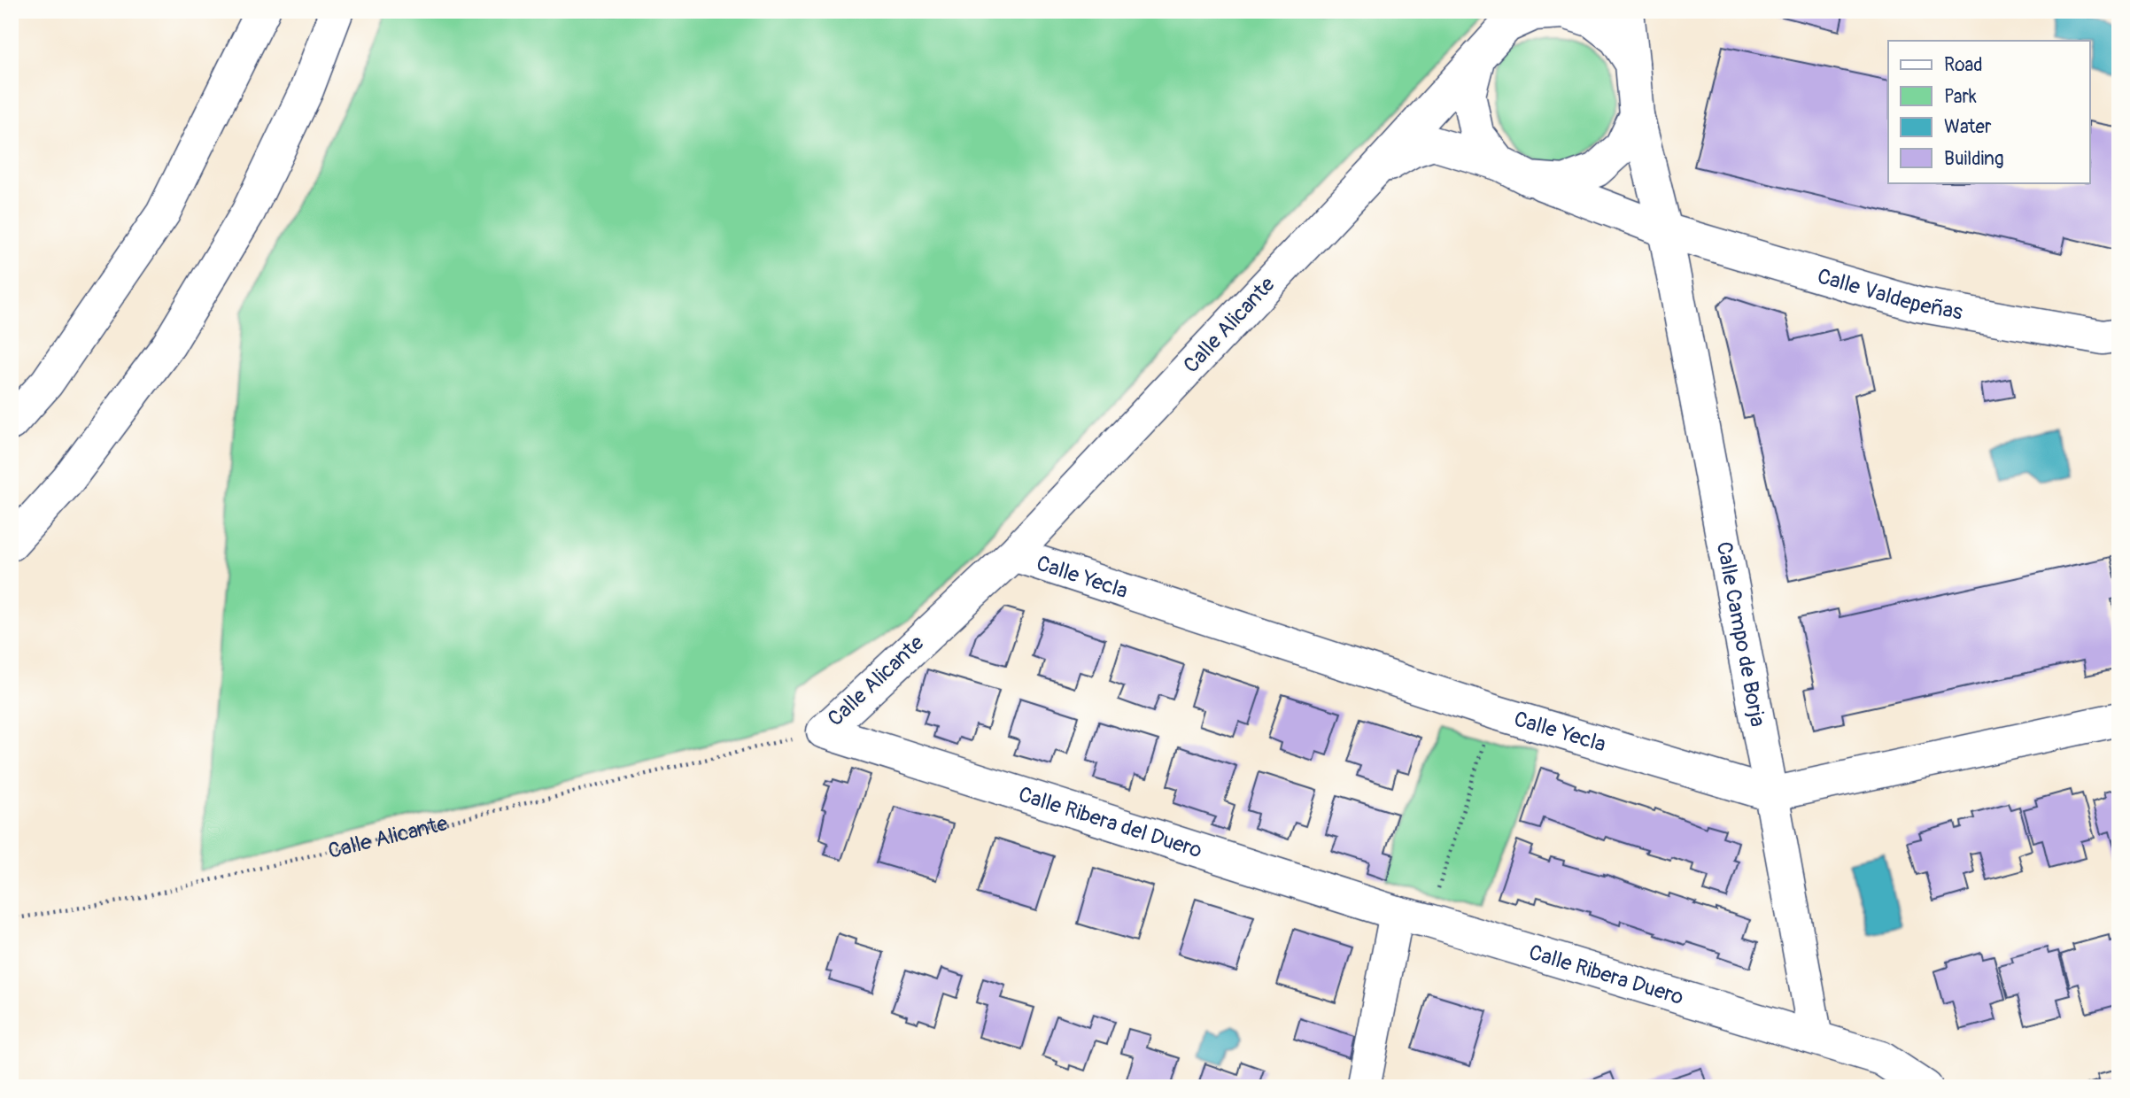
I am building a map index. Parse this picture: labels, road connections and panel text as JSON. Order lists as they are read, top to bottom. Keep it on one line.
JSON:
{"streets":{"street":["Calle Valdepeñas","Calle Alicante","Calle Yecla","Calle Campo de Borja","Calle Ribera del Duero","Calle Ribera Duero"]},"crossings":[["Calle Valdepeñas","Calle Alicante"],["Calle Valdepeñas","Calle Campo de Borja"],["Calle Alicante","Calle Yecla"],["Calle Alicante","Calle Ribera del Duero"],["Calle Yecla","Calle Campo de Borja"],["Calle Campo de Borja","Calle Ribera Duero"],["Calle Ribera del Duero","Calle Ribera Duero"]],"legend":["Road","Park","Water","Building"]}
